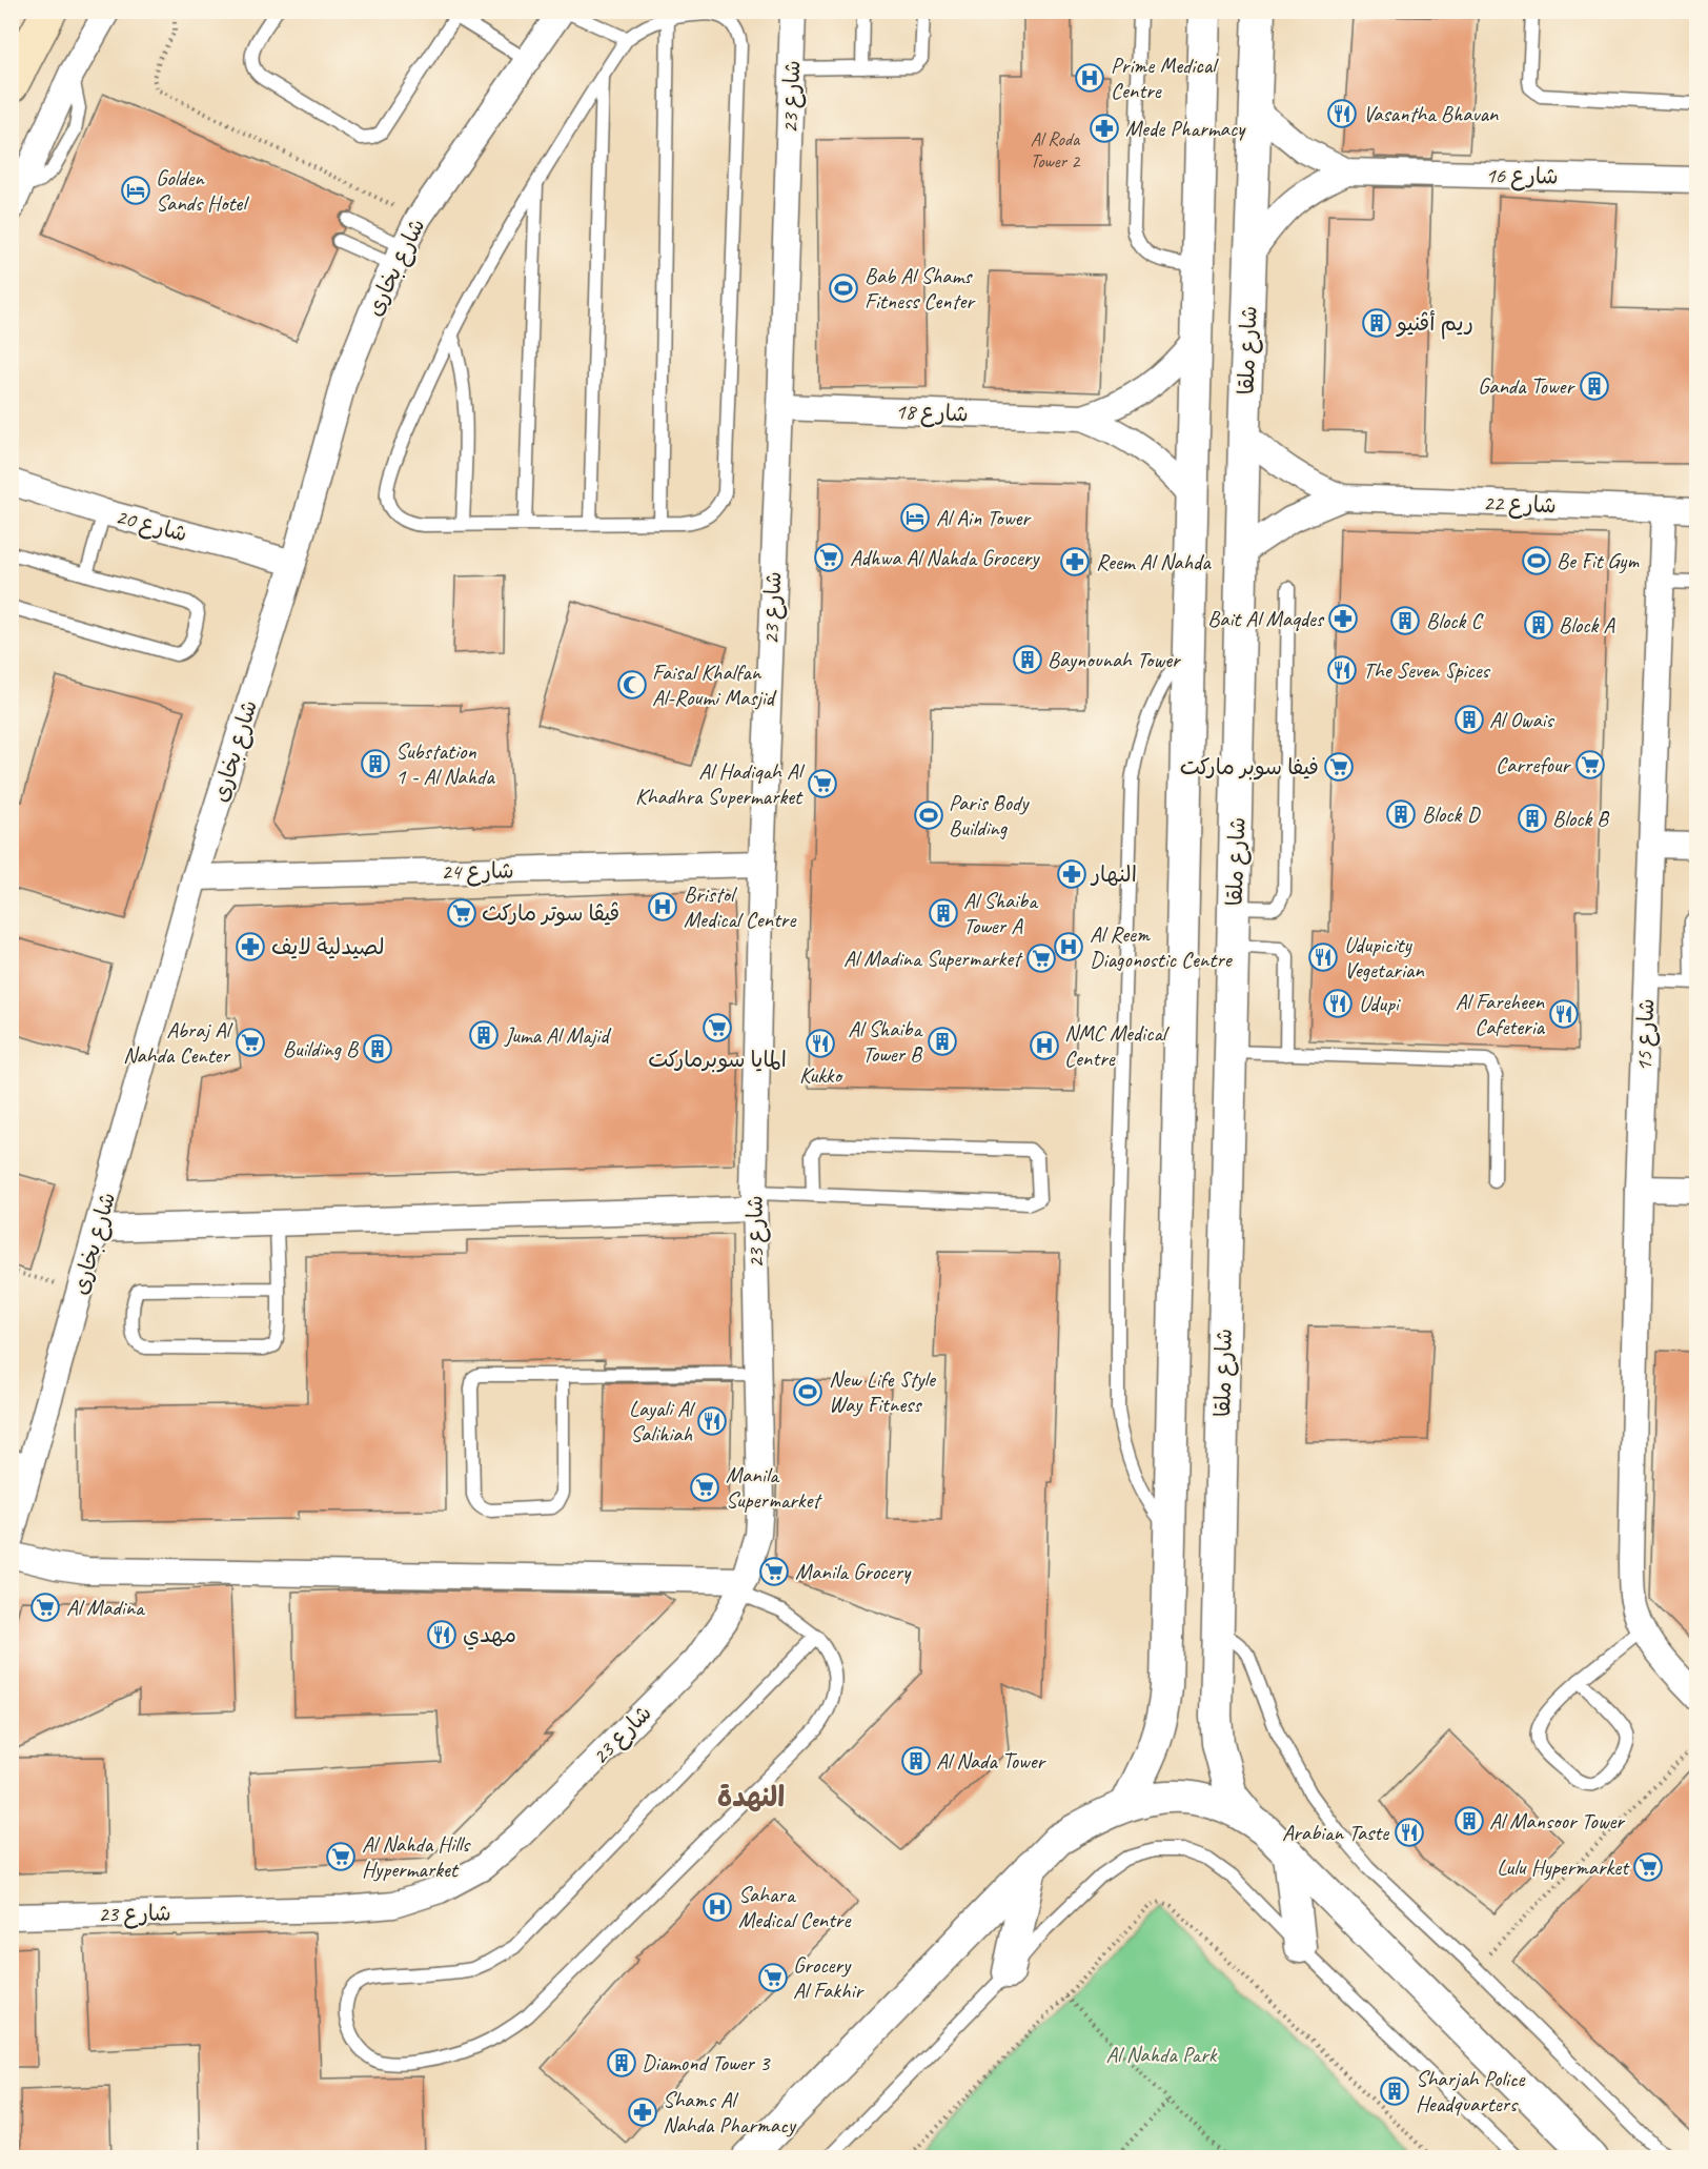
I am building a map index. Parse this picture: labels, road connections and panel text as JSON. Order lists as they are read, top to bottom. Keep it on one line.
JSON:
{"streets":{"street":["شارع 23","شارع 16","شارع بخارى","شارع ملقا","شارع 18","شارع 22","شارع 20","شارع 24","شارع 15"]},"crossings":[["شارع 23","شارع 18"],["شارع 23","شارع 24"],["شارع 16","شارع ملقا"],["شارع بخارى","شارع 20"],["شارع بخارى","شارع 24"],["شارع ملقا","شارع 22"],["شارع 22","شارع 15"]],"districts":["النهدة"],"parks":["Al Nahda Park"],"places":{"hospital":["Prime Medical Centre","Bristol Medical Centre","Al Reem Diagonostic Centre","NMC Medical Centre","Sahara Medical Centre"],"restaurant":["Vasantha Bhavan","The Seven Spices","Udupicity Vegetarian","Udupi","Al Fareheen Cafeteria","Kukko","Layali Al Salihiah","مهدي","Arabian Taste"],"pharmacy":["Mede Pharmacy","Reem Al Nahda","Bait Al Maqdes","النهار","لصيدلية لايف","Shams Al Nahda Pharmacy"],"hotel":["Golden Sands Hotel","Al Ain Tower"],"sports":["Bab Al Shams Fitness Center","Be Fit Gym","Paris Body Building","New Life Style Way Fitness"],"building":["ريم أڤنيو","Ganda Tower","Block C","Block A","Baynounah Tower","Al Owais","Substation 1 - Al Nahda","Block D","Block B","Al Shaiba Tower A","Juma Al Majid","Al Shaiba Tower B","Building B","Al Nada Tower","Al Mansoor Tower","Diamond Tower 3","Sharjah Police Headquarters"],"supermarket":["Adhwa Al Nahda Grocery","Carrefour","فيفا سوبر ماركت","Al Hadiqah Al Khadhra Supermarket","ڤيڤا سوتر ماركث","Al Madina Supermarket","المايا سوبرماركت","Abraj Al Nahda Center","Manila Supermarket","Manila Grocery","Al Madina","Al Nahda Hills Hypermarket","Lulu Hypermarket","Grocery Al Fakhir"],"mosque":["Faisal Khalfan Al-Roumi Masjid"]},"house_numbers":["Al Roda Tower 2"]}
